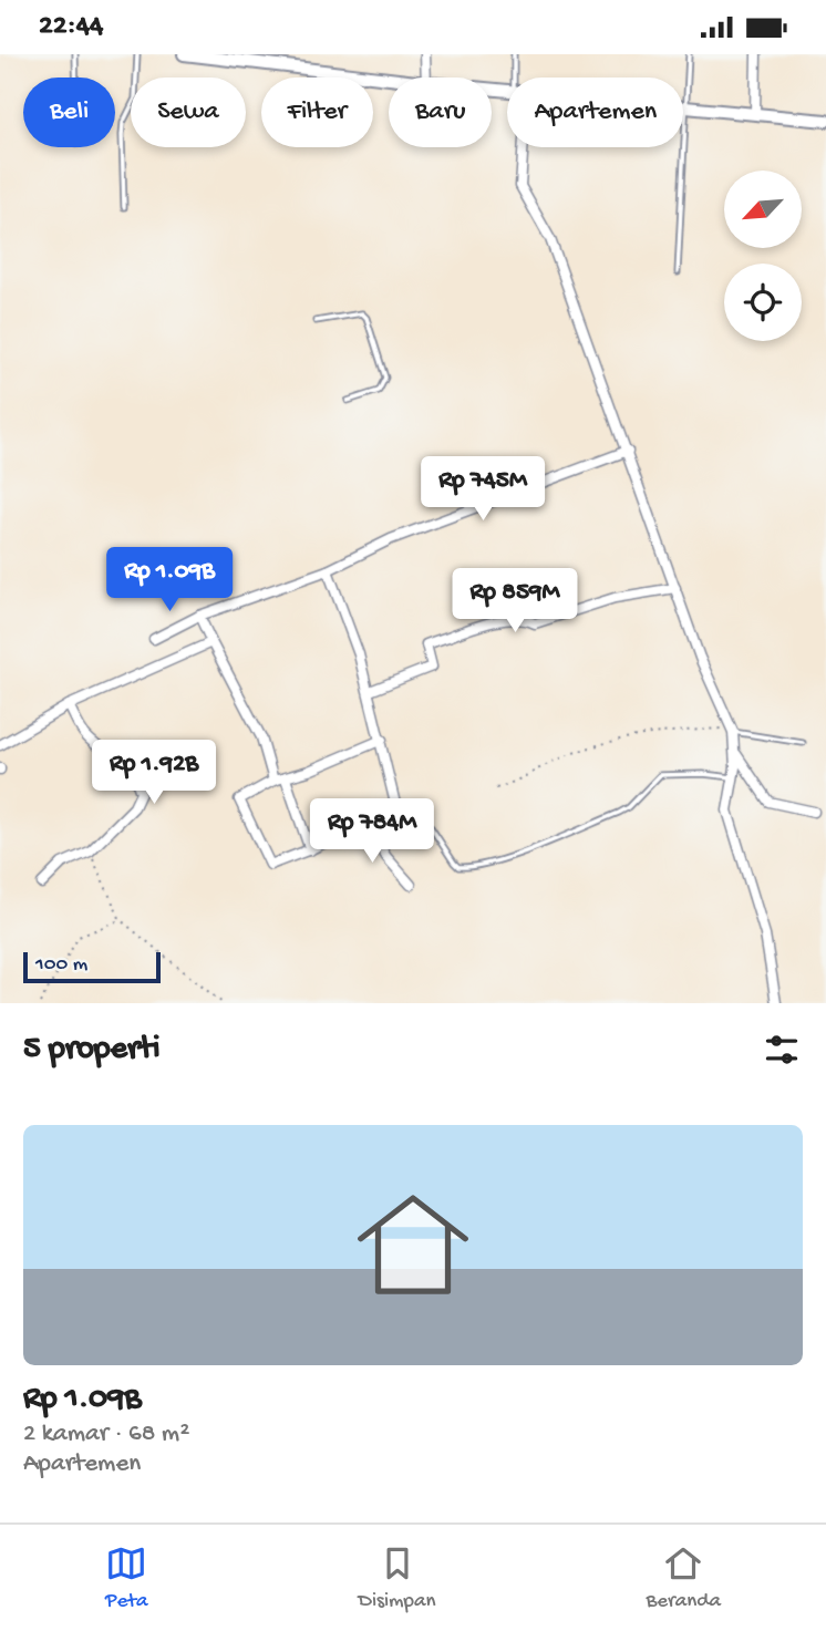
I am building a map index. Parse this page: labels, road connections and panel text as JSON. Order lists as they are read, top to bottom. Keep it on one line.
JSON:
{"scale_bar":"100 m","north":"bottom left","page":{"status":"22:44","chip":["Beli","Sewa","Filter","Baru","Apartemen"],"price":["Rp 745M","Rp 1.09B","Rp 859M","Rp 1.92B","Rp 784M"],"scale":"100 m","heading":"5 properti","list":[{"name":"Rp 1.09B","note":"2 kamar · 68 m² · Apartemen"}],"tabs":["Peta","Disimpan","Beranda"]}}
